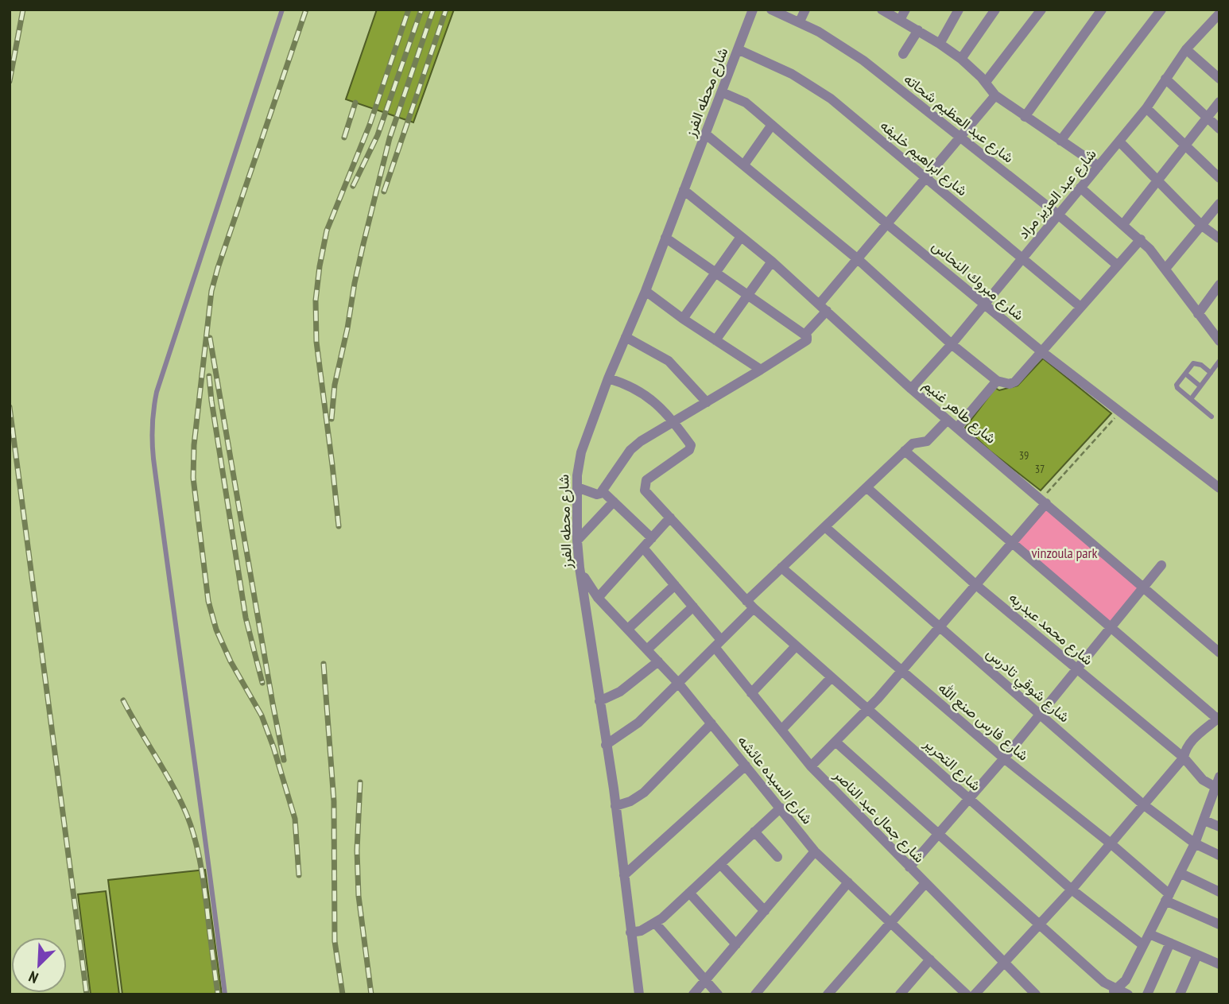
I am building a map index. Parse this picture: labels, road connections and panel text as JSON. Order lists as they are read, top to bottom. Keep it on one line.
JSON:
{"streets":{"street":["شارع محطه الفرز","شارع عبد العظيم شحاته","شارع ابراهيم خليفه","شارع عبد العزيز مراد","شارع مبروك النحاس","شارع طاهر غنيم","شارع محمد عبدربه","شارع شوقي تادرس","شارع فارس صنع الله","شارع التحرير","شارع السيده عائشه","شارع جمال عبد الناصر"]},"crossings":[["شارع محطه الفرز","شارع ابراهيم خليفه"],["شارع محطه الفرز","شارع مبروك النحاس"],["شارع محطه الفرز","شارع طاهر غنيم"],["شارع محطه الفرز","شارع السيده عائشه"],["شارع عبد العظيم شحاته","شارع عبد العزيز مراد"],["شارع ابراهيم خليفه","شارع عبد العزيز مراد"],["شارع عبد العزيز مراد","شارع مبروك النحاس"],["شارع عبد العزيز مراد","شارع طاهر غنيم"]],"parks":["vinzoula park"],"house_numbers":["39","37"],"north":"bottom left"}
